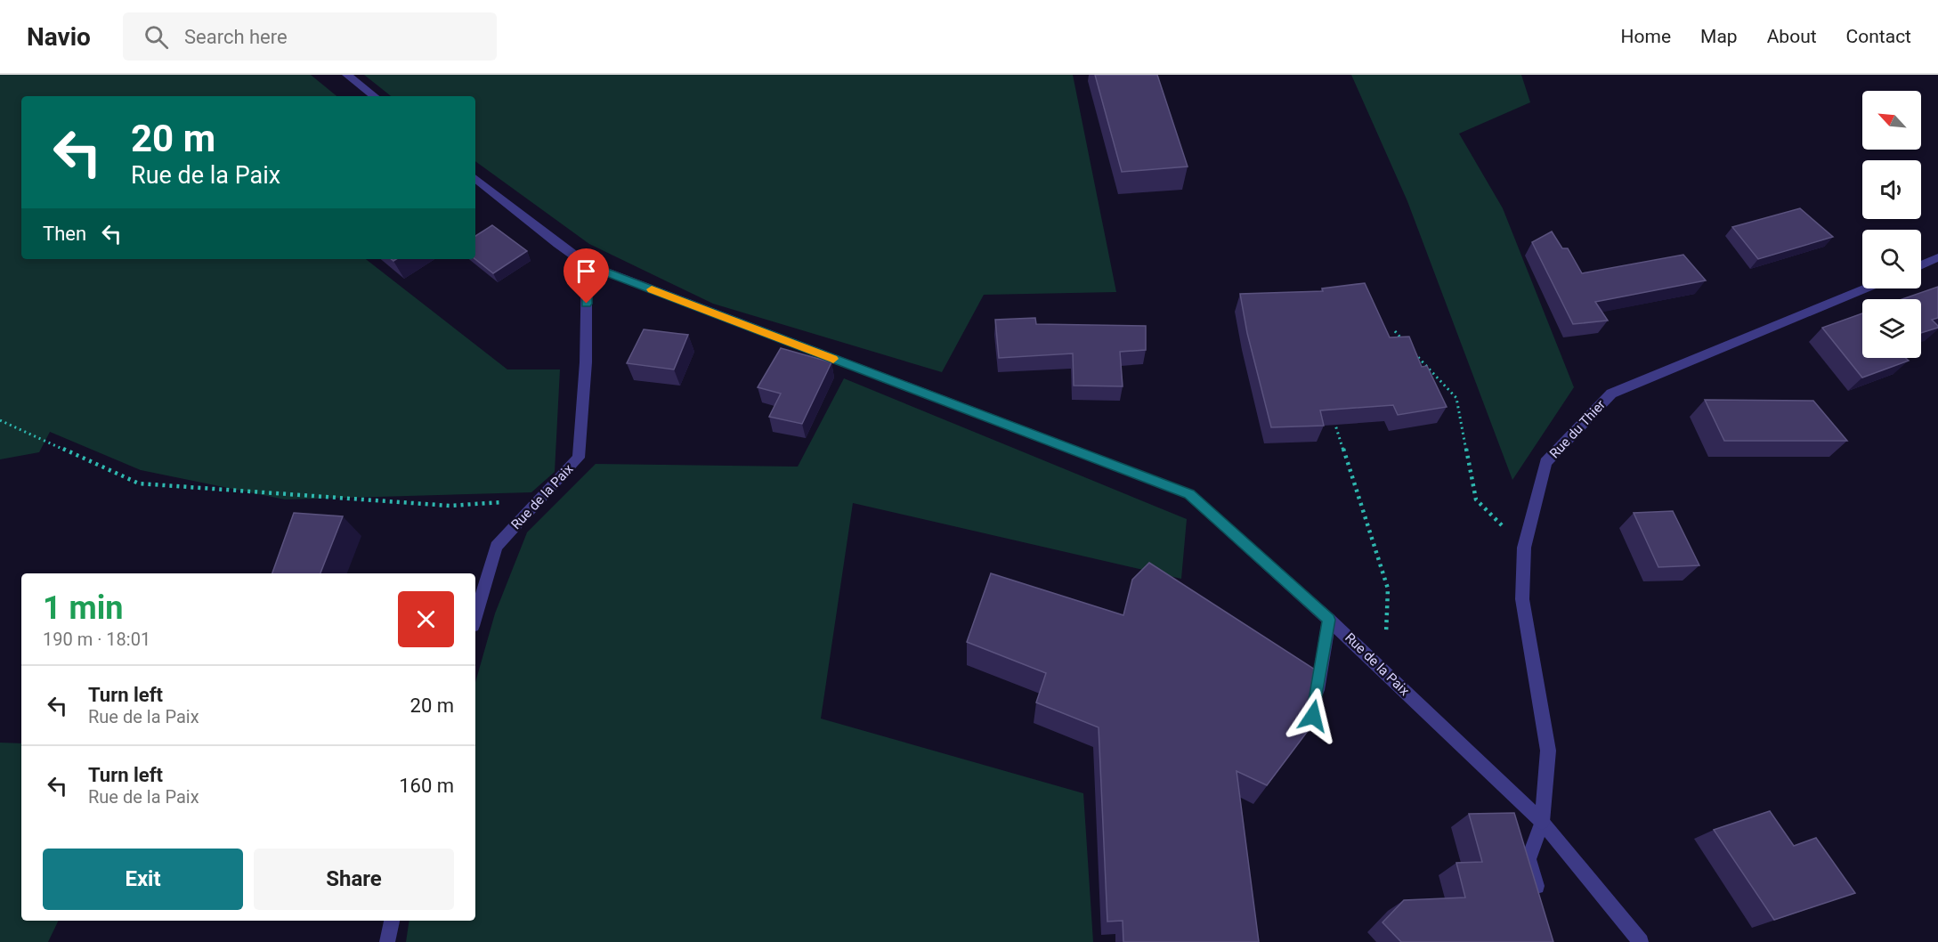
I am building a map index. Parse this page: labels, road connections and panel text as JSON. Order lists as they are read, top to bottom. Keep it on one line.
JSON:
{"streets":{"street":["Rue du Thier","Rue de la Paix"]},"crossings":[["Rue du Thier","Rue de la Paix"]],"north":"top left","page":{"header":"Navio","search":"Search here","nav":["Home","Map","About","Contact"],"turn":["20 m","Rue de la Paix"],"then":"Then","heading":["1 min","190 m · 18:01"],"list":[{"name":"Turn left","note":"Rue de la Paix","value":"20 m"},{"name":"Turn left","note":"Rue de la Paix","value":"160 m"}],"buttons":["Exit","Share"]}}
